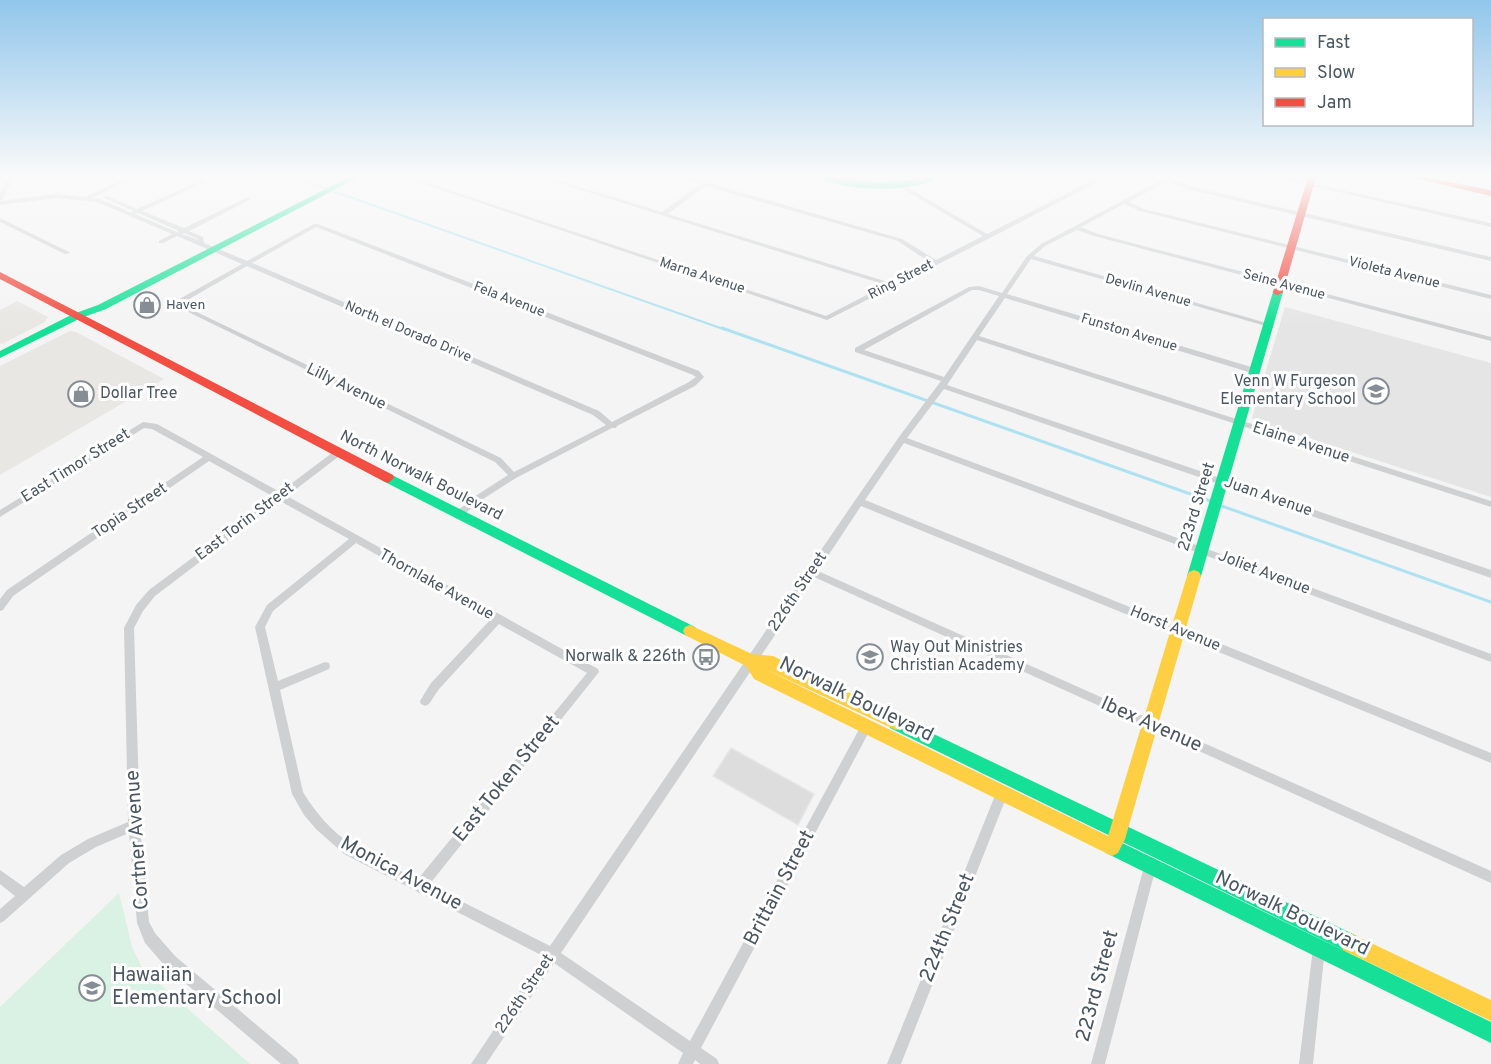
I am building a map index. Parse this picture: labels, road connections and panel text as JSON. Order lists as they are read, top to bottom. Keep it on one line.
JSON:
{"streets":{"main road":["North Norwalk Boulevard","223rd Street","Norwalk Boulevard"],"street":["Violeta Avenue","Marna Avenue","Ring Street","Seine Avenue","Devlin Avenue","Fela Avenue","North el Dorado Drive","Funston Avenue","Lilly Avenue","Elaine Avenue","East Timor Street","Juan Avenue","Topia Street","East Torin Street","Joliet Avenue","Thornlake Avenue","226th Street","Horst Avenue","Ibex Avenue","East Token Street","Cortner Avenue","Monica Avenue","Brittain Street","224th Street"]},"crossings":[["Violeta Avenue","223rd Street"],["Marna Avenue","Ring Street"],["Seine Avenue","223rd Street"],["Seine Avenue","226th Street"],["Devlin Avenue","223rd Street"],["Devlin Avenue","226th Street"],["Fela Avenue","North el Dorado Drive"],["Fela Avenue","Lilly Avenue"],["North el Dorado Drive","Lilly Avenue"],["Funston Avenue","Juan Avenue"],["Funston Avenue","223rd Street"],["Funston Avenue","226th Street"],["Elaine Avenue","223rd Street"],["Elaine Avenue","226th Street"],["East Timor Street","Thornlake Avenue"],["North Norwalk Boulevard","East Torin Street"],["North Norwalk Boulevard","226th Street"],["North Norwalk Boulevard","Norwalk Boulevard"],["Juan Avenue","223rd Street"],["Juan Avenue","226th Street"],["223rd Street","Joliet Avenue"],["223rd Street","Horst Avenue"],["223rd Street","Norwalk Boulevard"],["223rd Street","Ibex Avenue"],["Topia Street","Thornlake Avenue"],["East Torin Street","Thornlake Avenue"],["East Torin Street","Cortner Avenue"],["Joliet Avenue","226th Street"],["Thornlake Avenue","East Token Street"],["Thornlake Avenue","Monica Avenue"],["226th Street","Horst Avenue"],["226th Street","Norwalk Boulevard"],["226th Street","Ibex Avenue"],["226th Street","Monica Avenue"],["Norwalk Boulevard","Brittain Street"],["Norwalk Boulevard","224th Street"],["East Token Street","Monica Avenue"],["Monica Avenue","Brittain Street"]],"places":{"shop":["Haven","Dollar Tree"],"school or university":["Venn W Furgeson Elementary School","Way Out Ministries Christian Academy","Hawaiian Elementary School"],"bus stop":["Norwalk & 226th"]},"legend":["Fast","Slow","Jam"]}
